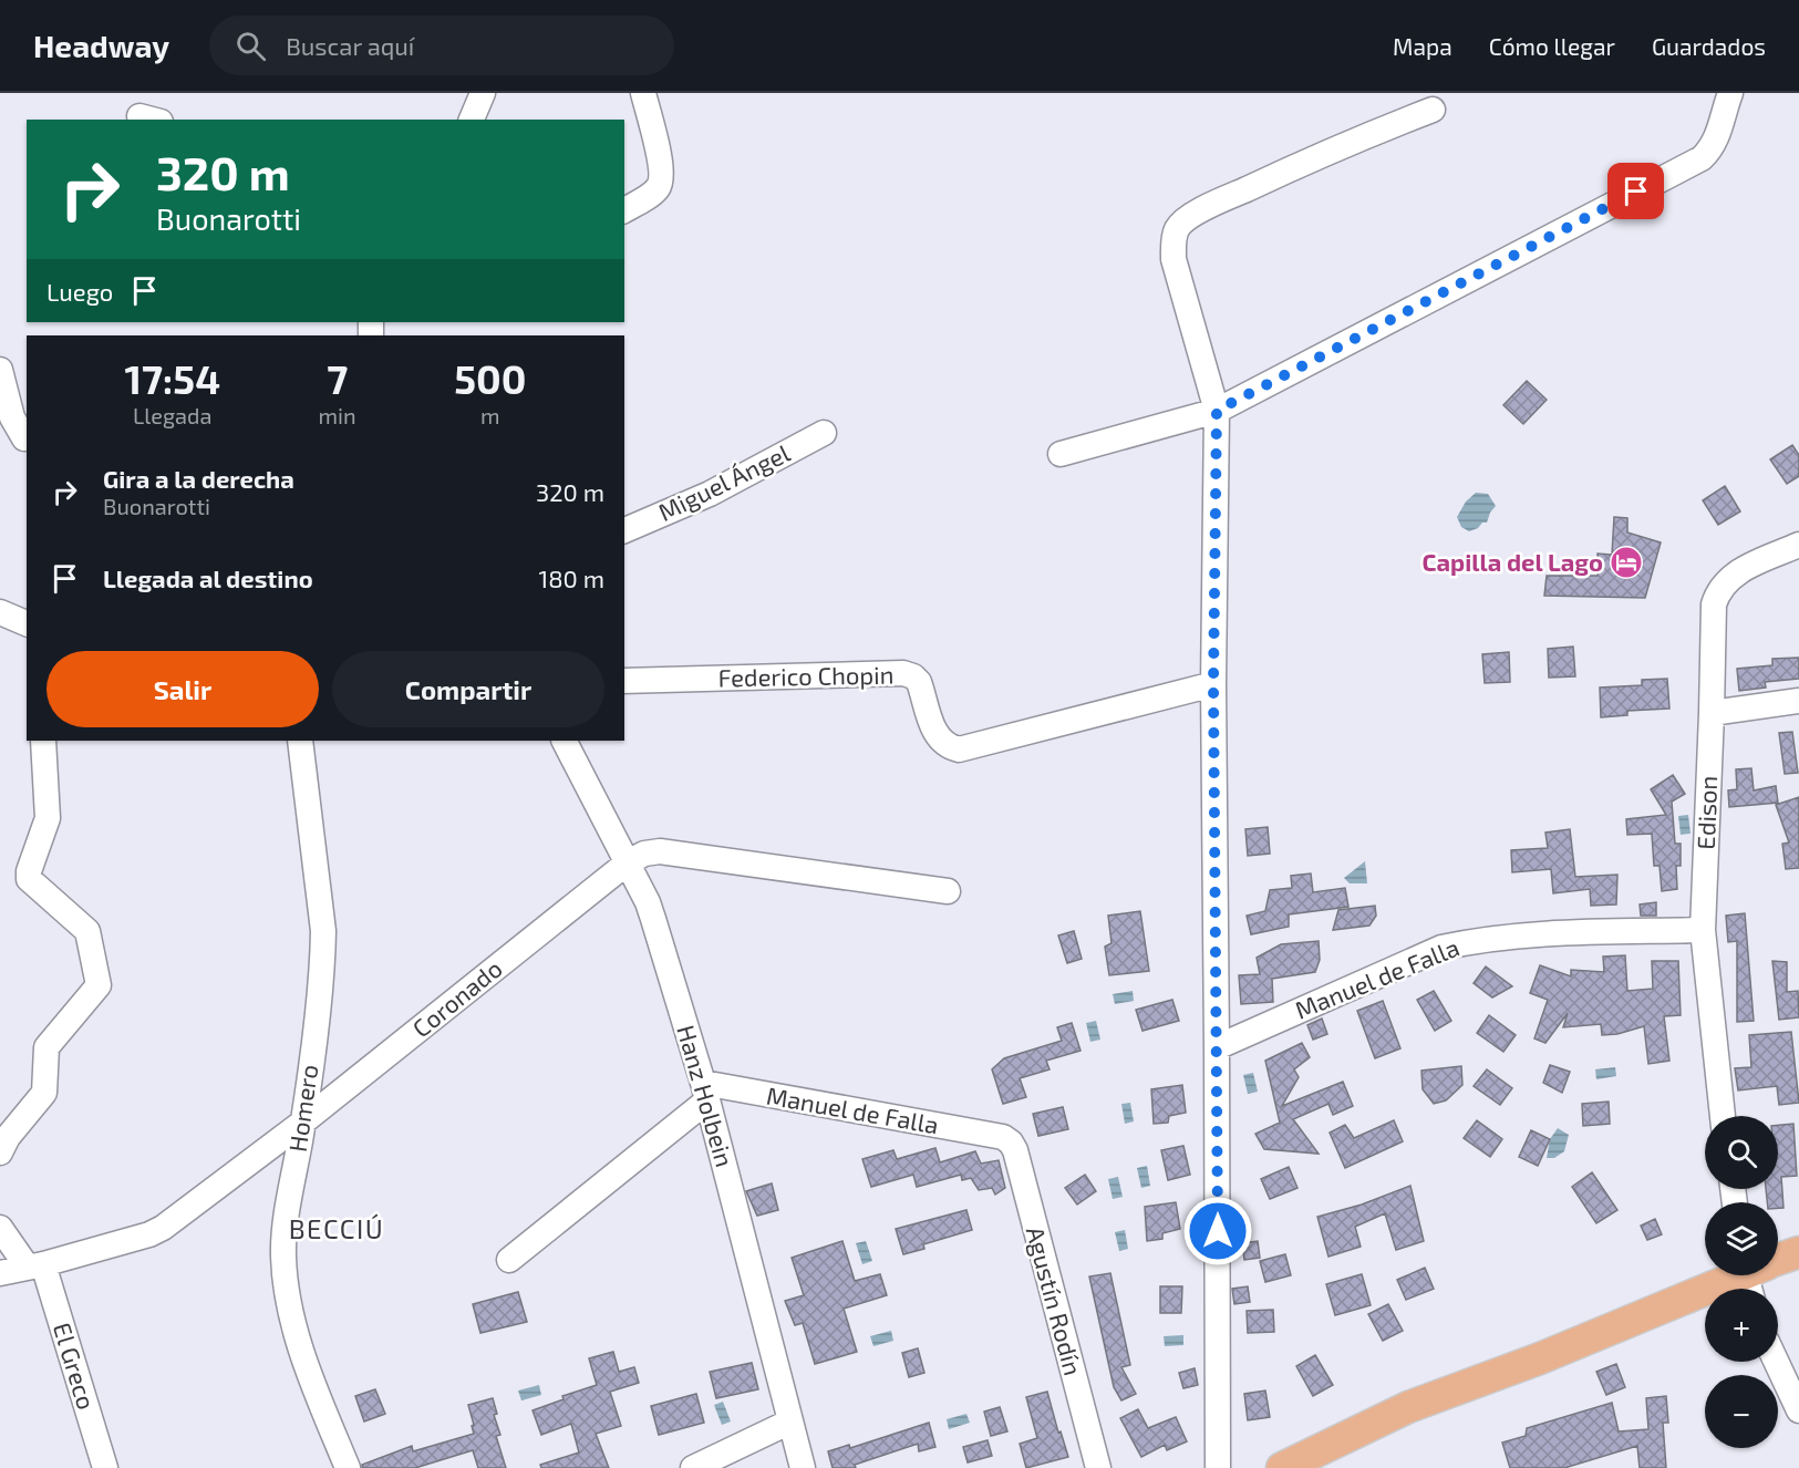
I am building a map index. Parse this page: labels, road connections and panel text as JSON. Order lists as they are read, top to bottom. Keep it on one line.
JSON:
{"streets":{"street":["Miguel Ángel","Federico Chopin","Edison","Manuel de Falla","Coronado","Hanz Holbein","Homero","Agustín Rodín","El Greco"]},"crossings":[["Edison","Manuel de Falla"],["Manuel de Falla","Hanz Holbein"],["Manuel de Falla","Agustín Rodín"],["Coronado","Hanz Holbein"],["Coronado","Homero"],["Coronado","El Greco"]],"districts":["BECCIÚ"],"places":{"hotel":["Capilla del Lago"]},"page":{"header":"Headway","search":"Buscar aquí","nav":["Mapa","Cómo llegar","Guardados"],"turn":["320 m","Buonarotti"],"then":"Luego","eta":["17:54","Llegada","7","min","500","m"],"list":[{"name":"Gira a la derecha","note":"Buonarotti","value":"320 m"},{"name":"Llegada al destino","value":"180 m"}],"buttons":["Salir","Compartir"],"map_buttons":["+","−"]}}
